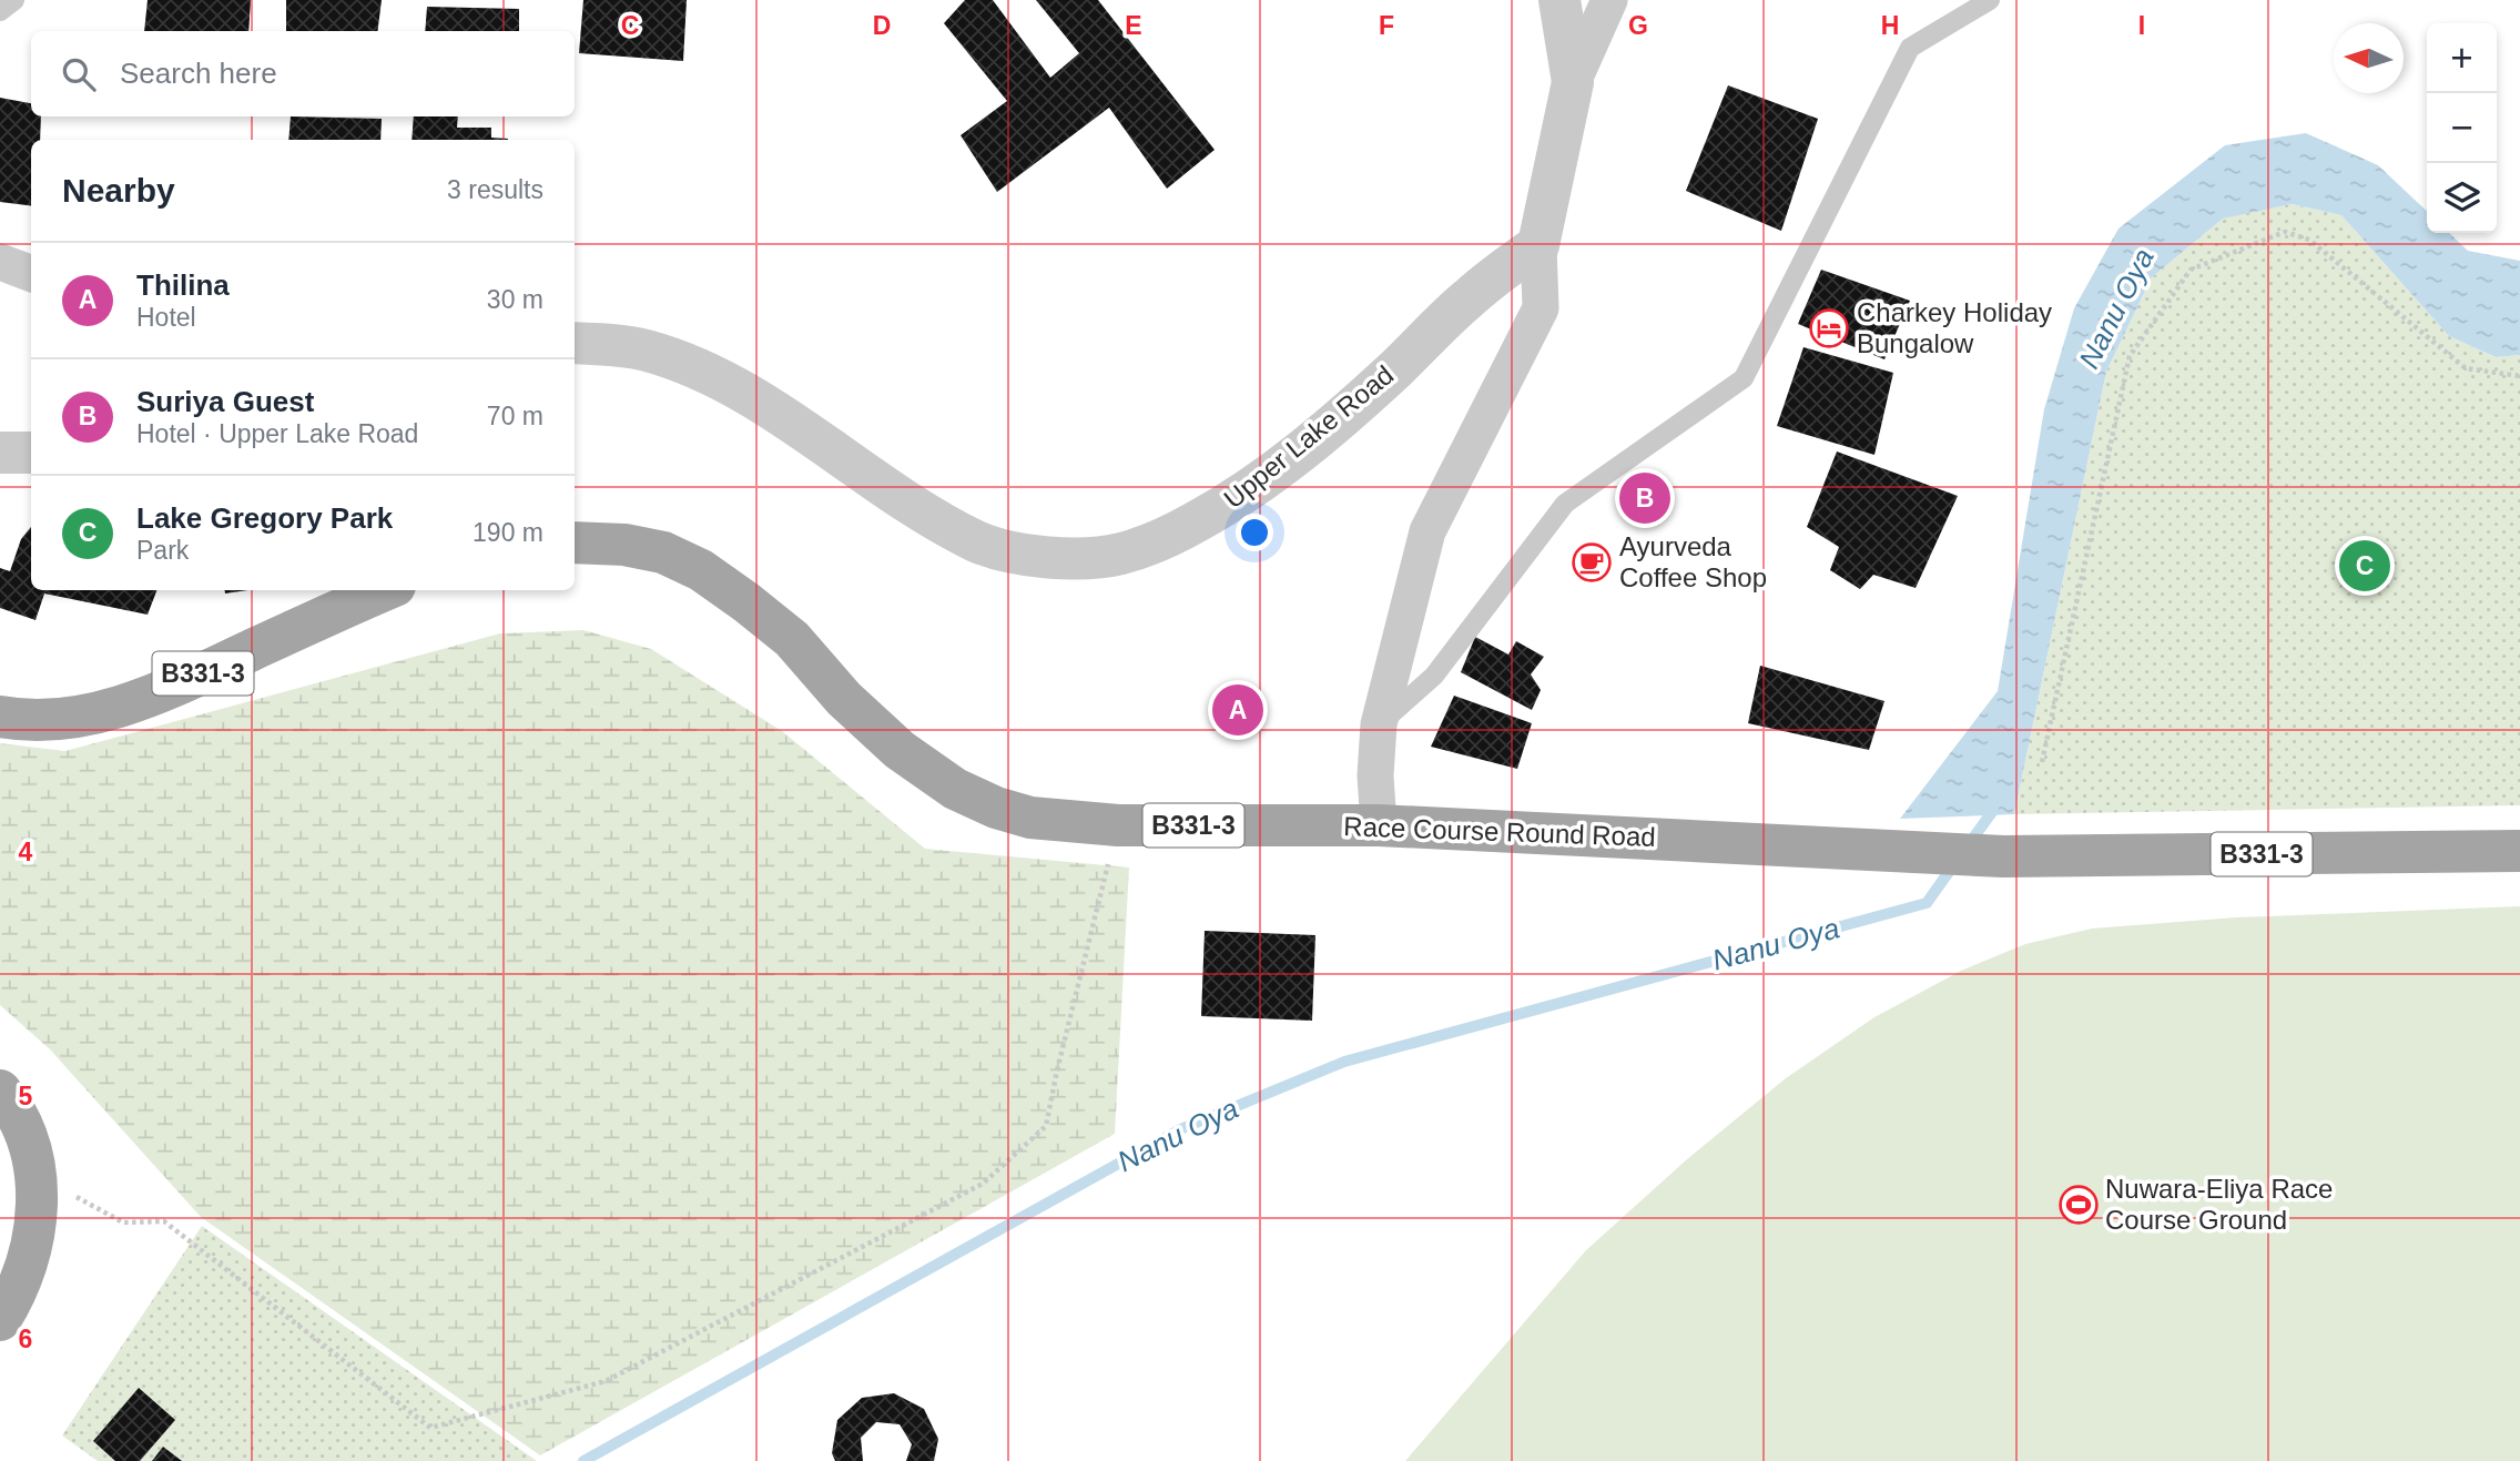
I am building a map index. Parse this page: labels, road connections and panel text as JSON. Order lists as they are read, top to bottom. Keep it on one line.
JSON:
{"streets":{"main road":["B331-3","Race Course Round Road"],"street":["Upper Lake Road"]},"water":["Nanu Oya"],"places":{"hotel":["Charkey Holiday Bungalow"],"cafe":["Ayurveda Coffee Shop"],"sports":["Nuwara-Eliya Race Course Ground"]},"north":"left","page":{"map_buttons":["+","−"],"search":"Search here","heading":["Nearby","3 results"],"list":[{"mark":"A","name":"Thilina","note":"Hotel","value":"30 m"},{"mark":"B","name":"Suriya Guest","note":"Hotel · Upper Lake Road","value":"70 m"},{"mark":"C","name":"Lake Gregory Park","note":"Park","value":"190 m"}],"pins":["B","C","A"]},"grid":{"columns":["C","D","E","F","G","H","I"],"rows":["4","5","6"]}}
